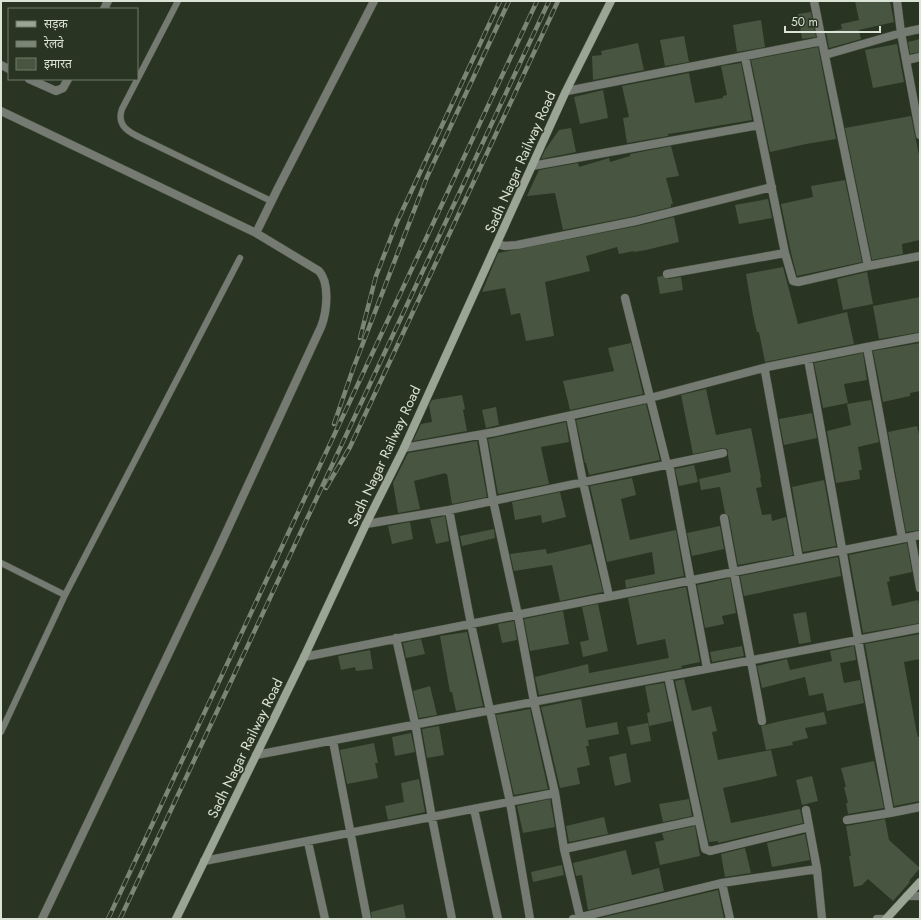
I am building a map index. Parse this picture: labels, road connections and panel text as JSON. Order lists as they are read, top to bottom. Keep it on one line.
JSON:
{"streets":{"street":["Sadh Nagar Railway Road"]},"legend":["सड़क","रेलवे","इमारत"],"scale_bar":"50 m"}
